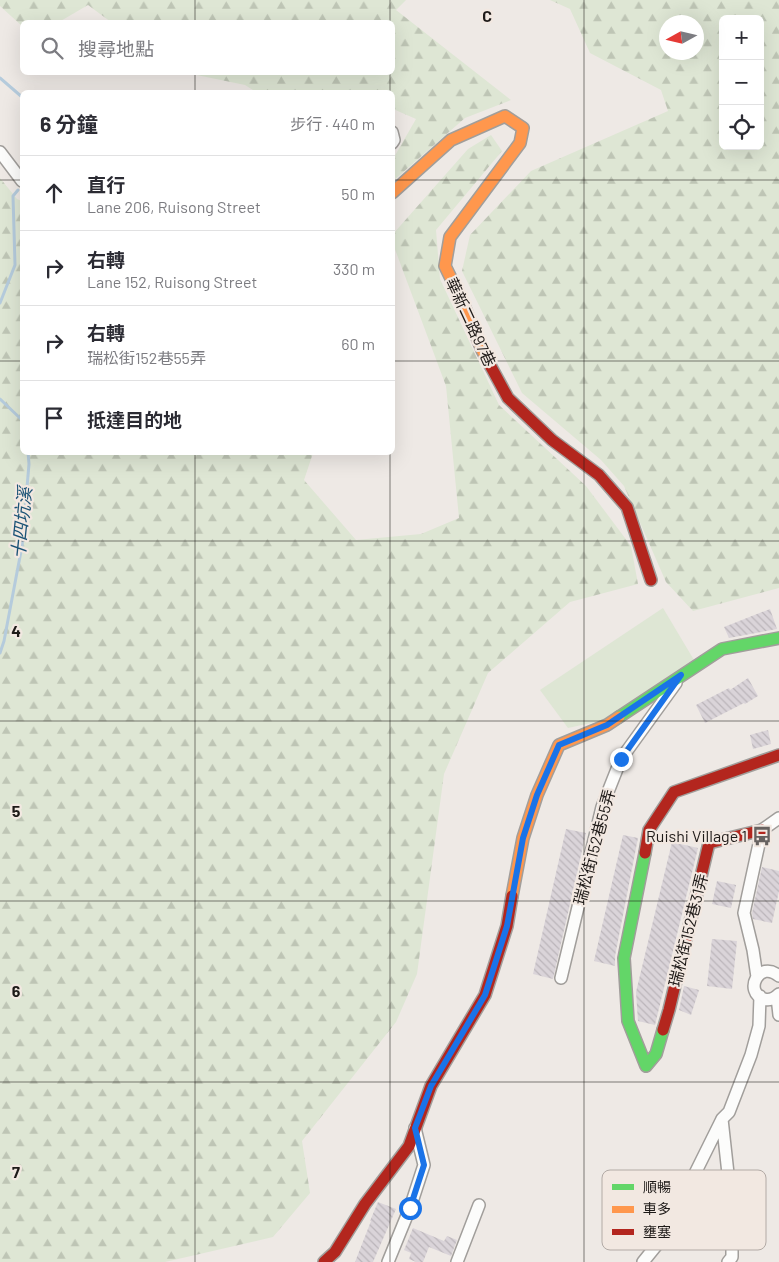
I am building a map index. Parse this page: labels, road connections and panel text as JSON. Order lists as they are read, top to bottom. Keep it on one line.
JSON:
{"streets":{"street":["華新二路97巷","瑞松街152巷55弄","瑞松街152巷31弄"]},"water":["十四坑溪"],"places":{"bus stop":["Ruishi Village 1"]},"legend":["順暢","車多","壅塞"],"north":"left","page":{"map_buttons":["+","−"],"search":"搜尋地點","heading":["6 分鐘","步行 · 440 m"],"list":[["直行","Lane 206, Ruisong Street","50 m"],["右轉","Lane 152, Ruisong Street","330 m"],["右轉","瑞松街152巷55弄","60 m"],"抵達目的地"]},"grid":{"columns":["C"],"rows":["4","5","6","7"]}}
